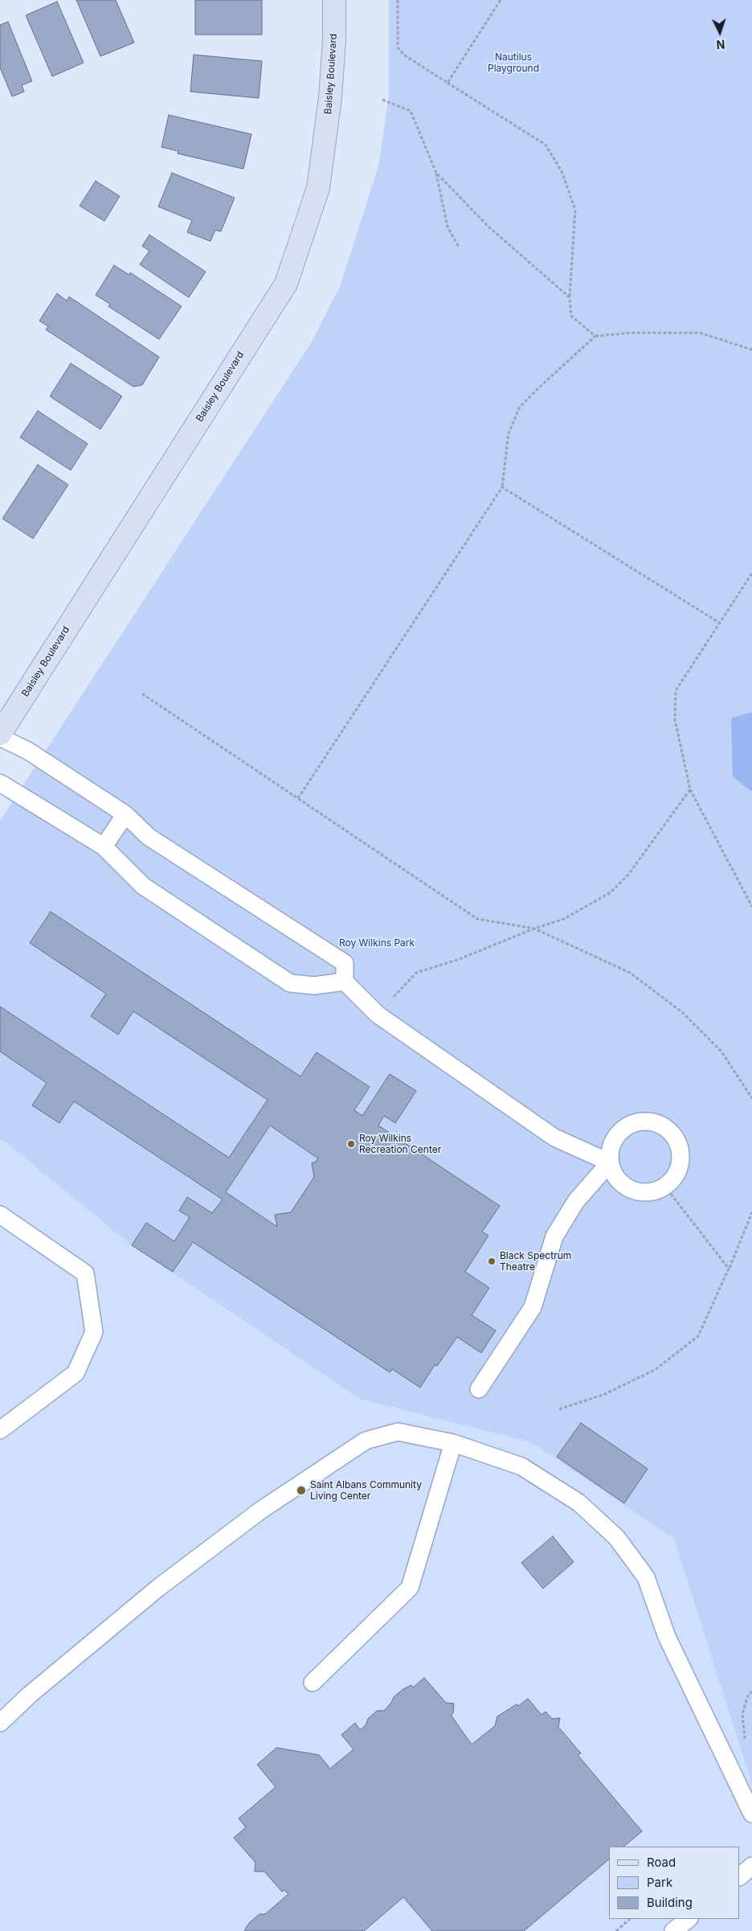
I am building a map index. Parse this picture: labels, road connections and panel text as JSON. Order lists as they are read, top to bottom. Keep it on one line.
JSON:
{"streets":{"street":["Baisley Boulevard"]},"parks":["Nautilus Playground","Roy Wilkins Park"],"places":["Roy Wilkins Recreation Center","Black Spectrum Theatre","Saint Albans Community Living Center"],"legend":["Road","Park","Building"],"north":"bottom"}
